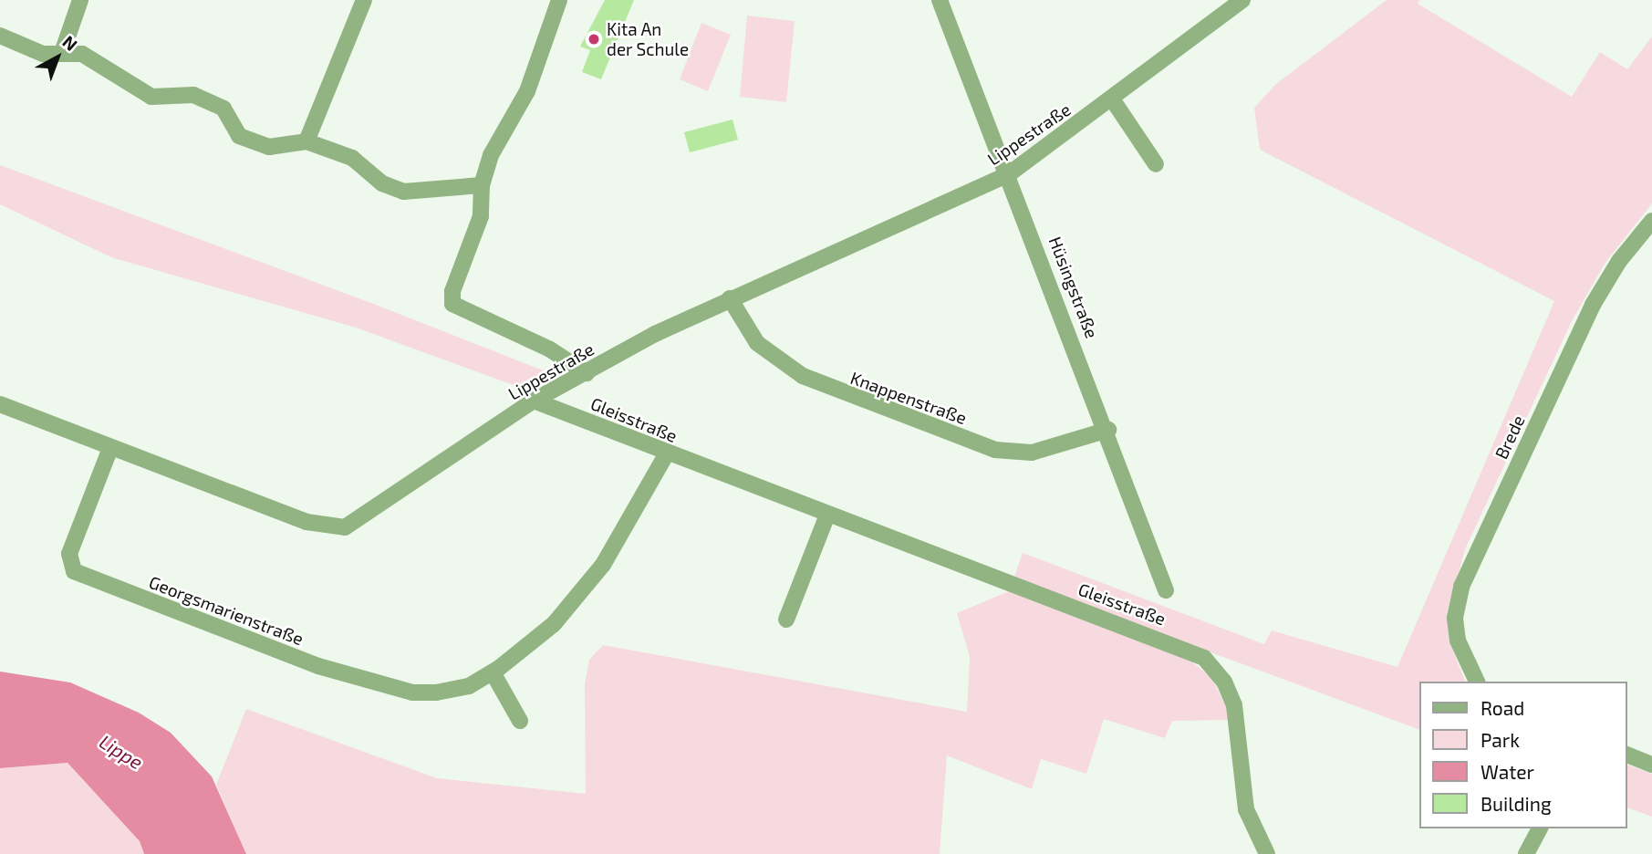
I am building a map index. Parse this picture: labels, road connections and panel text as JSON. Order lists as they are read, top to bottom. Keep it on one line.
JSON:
{"streets":{"street":["Lippestraße","Hüsingstraße","Knappenstraße","Gleisstraße","Brede","Georgsmarienstraße"]},"crossings":[["Lippestraße","Hüsingstraße"],["Lippestraße","Knappenstraße"],["Lippestraße","Gleisstraße"],["Lippestraße","Georgsmarienstraße"],["Hüsingstraße","Knappenstraße"],["Gleisstraße","Georgsmarienstraße"]],"water":["Lippe"],"places":["Kita An der Schule"],"legend":["Road","Park","Water","Building"],"north":"top right"}
